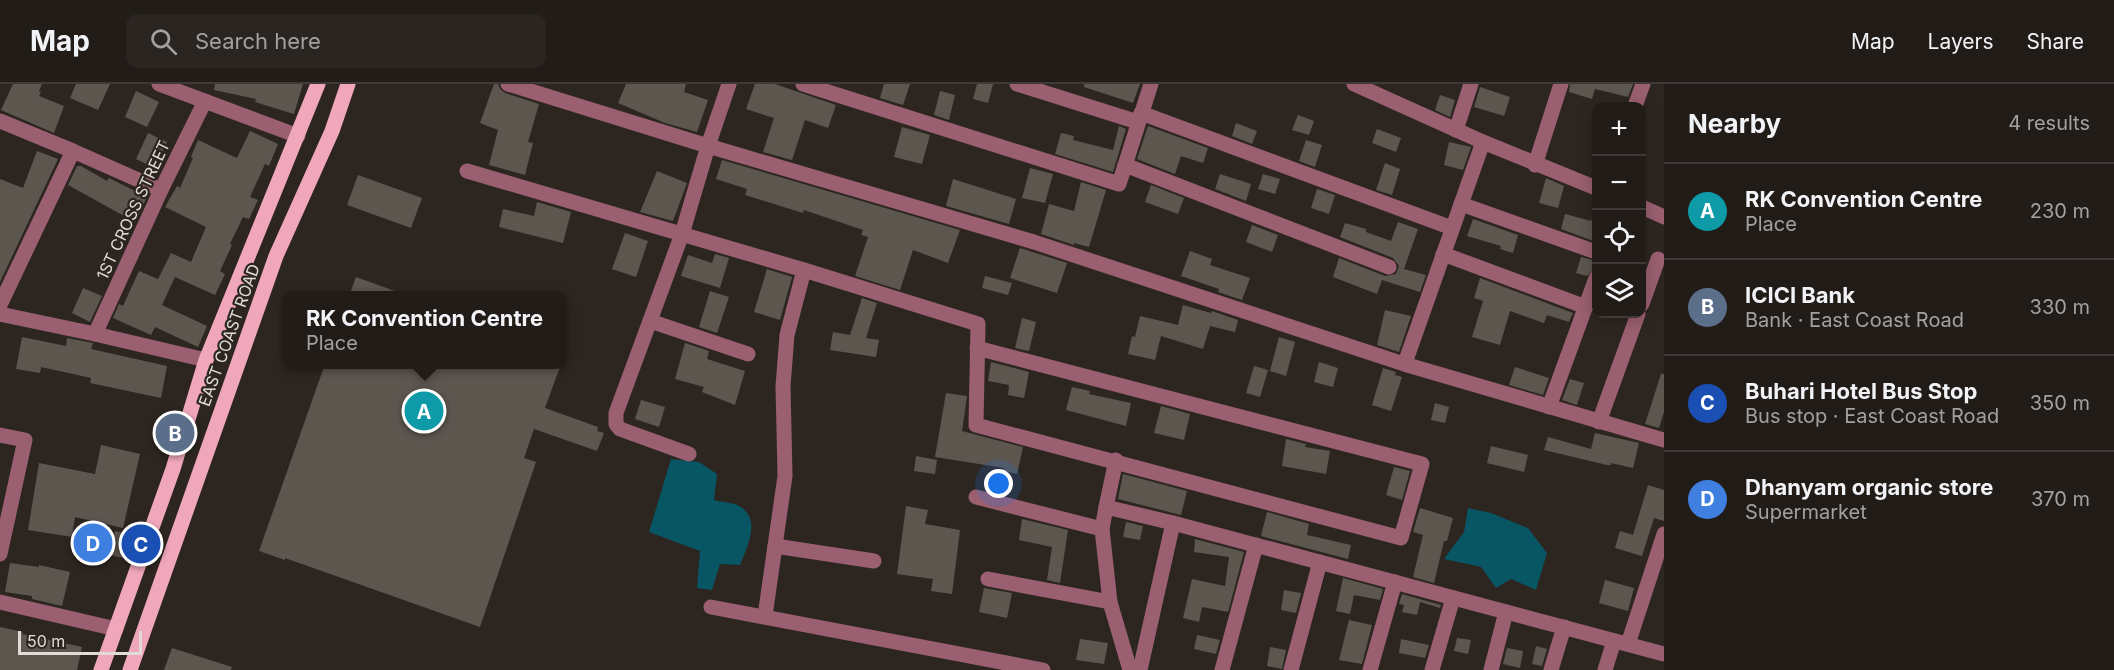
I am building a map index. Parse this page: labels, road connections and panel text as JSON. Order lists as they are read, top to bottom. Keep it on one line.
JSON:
{"streets":{"main road":["EAST COAST ROAD"],"street":["1ST CROSS STREET"]},"scale_bar":"50 m","page":{"header":"Map","search":"Search here","nav":["Map","Layers","Share"],"heading":["Nearby","4 results"],"map_buttons":["+","−"],"list":[{"mark":"A","name":"RK Convention Centre","note":"Place","value":"230 m"},{"mark":"B","name":"ICICI Bank","note":"Bank · East Coast Road","value":"330 m"},{"mark":"C","name":"Buhari Hotel Bus Stop","note":"Bus stop · East Coast Road","value":"350 m"},{"mark":"D","name":"Dhanyam organic store","note":"Supermarket","value":"370 m"}],"popup":["RK Convention Centre","Place"],"pins":["A","B","D","C"],"scale":"50 m"}}
